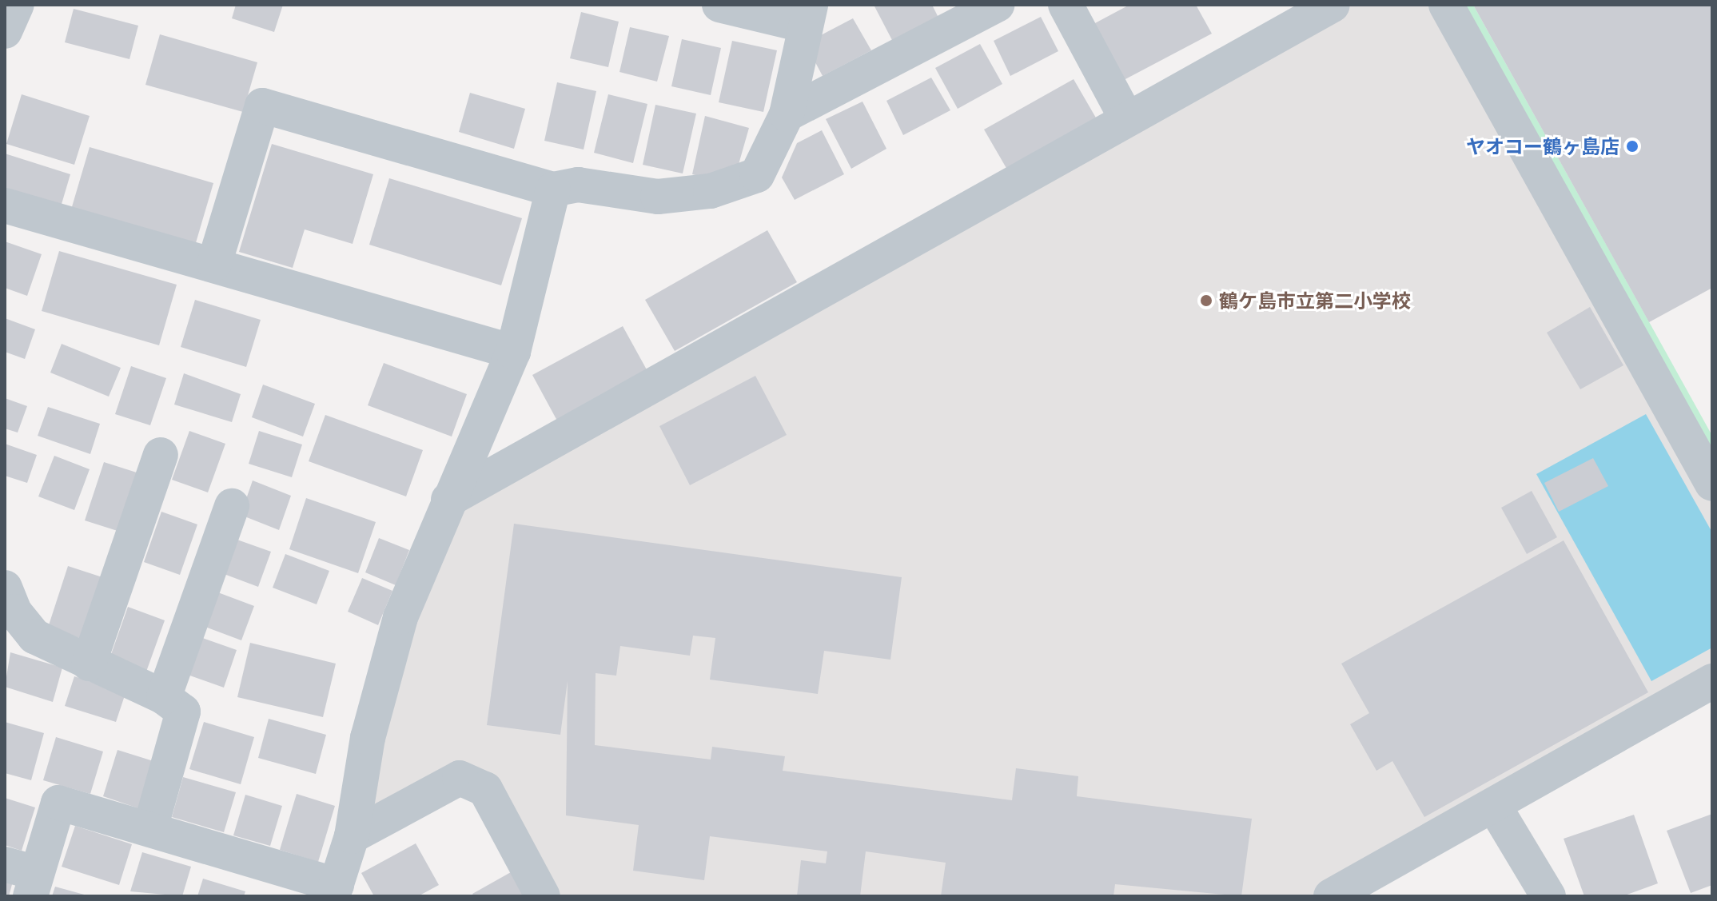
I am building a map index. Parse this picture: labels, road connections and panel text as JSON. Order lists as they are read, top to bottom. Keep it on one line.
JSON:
{"places":["ヤオコー鶴ヶ島店","鶴ケ島市立第二小学校"]}
